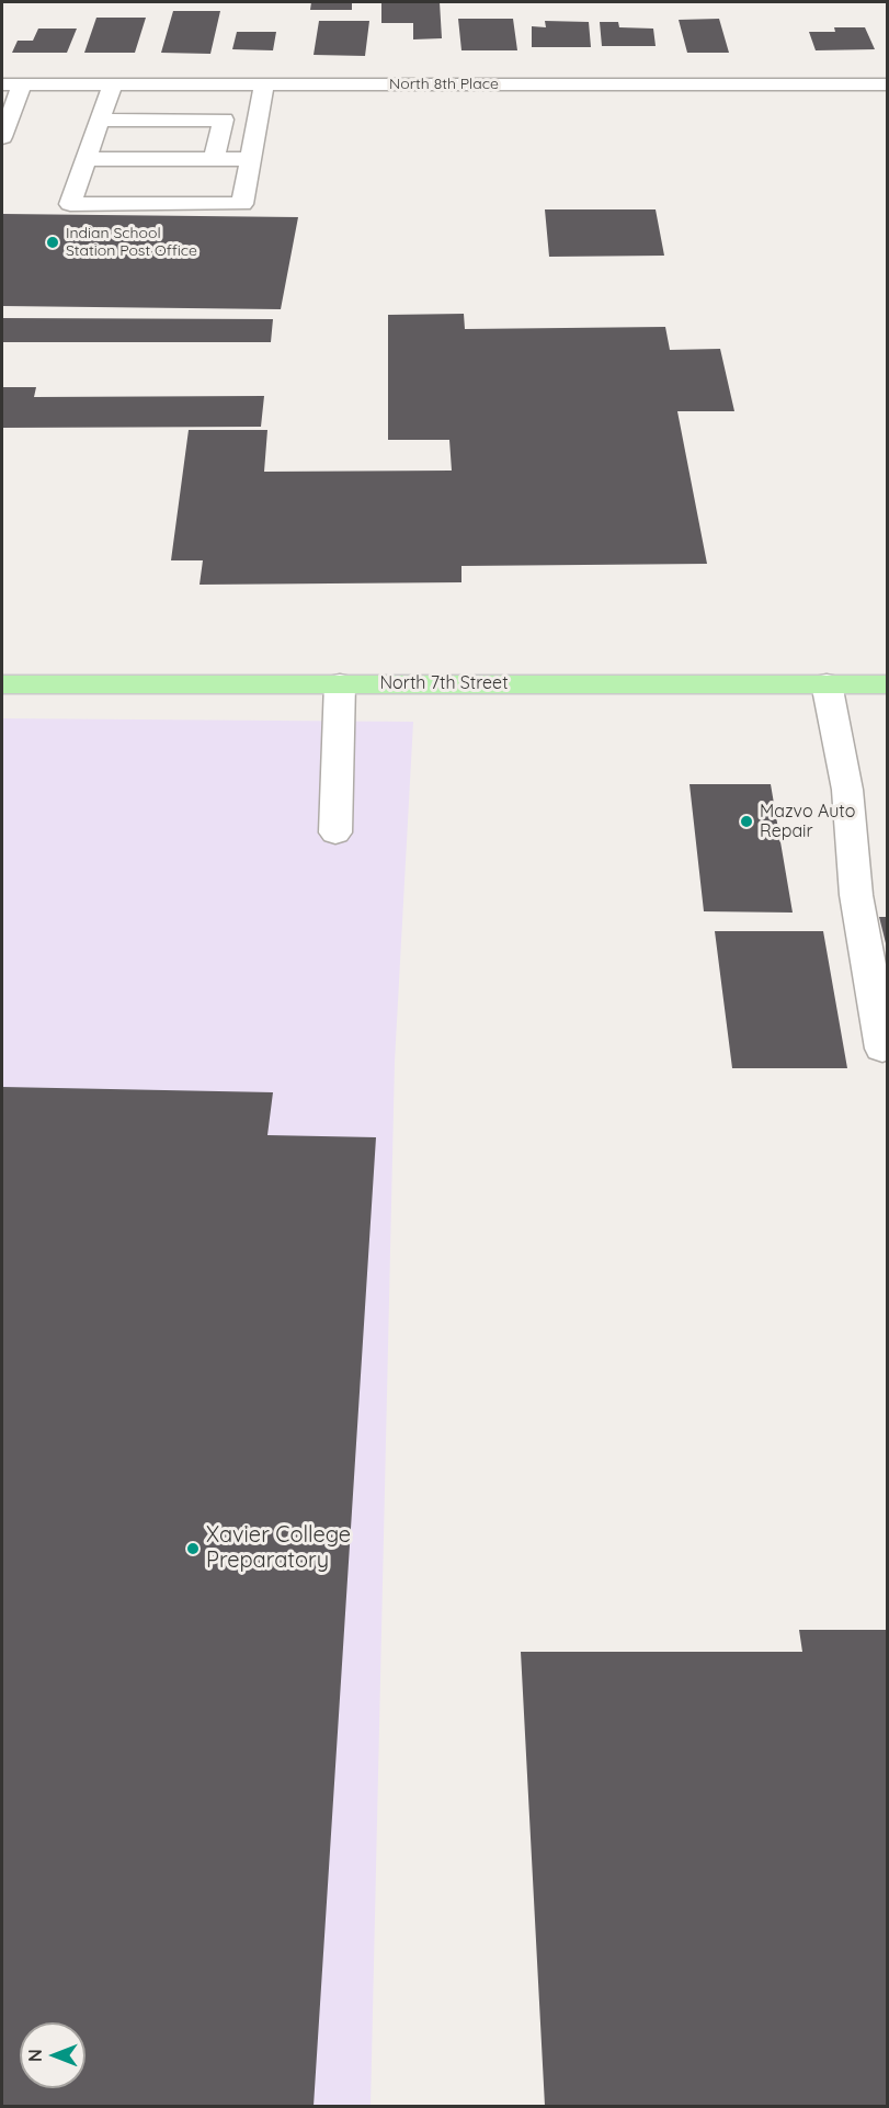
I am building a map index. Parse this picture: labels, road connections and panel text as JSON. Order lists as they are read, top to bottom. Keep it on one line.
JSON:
{"streets":{"main road":["North 7th Street"],"street":["North 8th Place"]},"places":["Indian School Station Post Office","Mazvo Auto Repair","Xavier College Preparatory"],"north":"left"}
